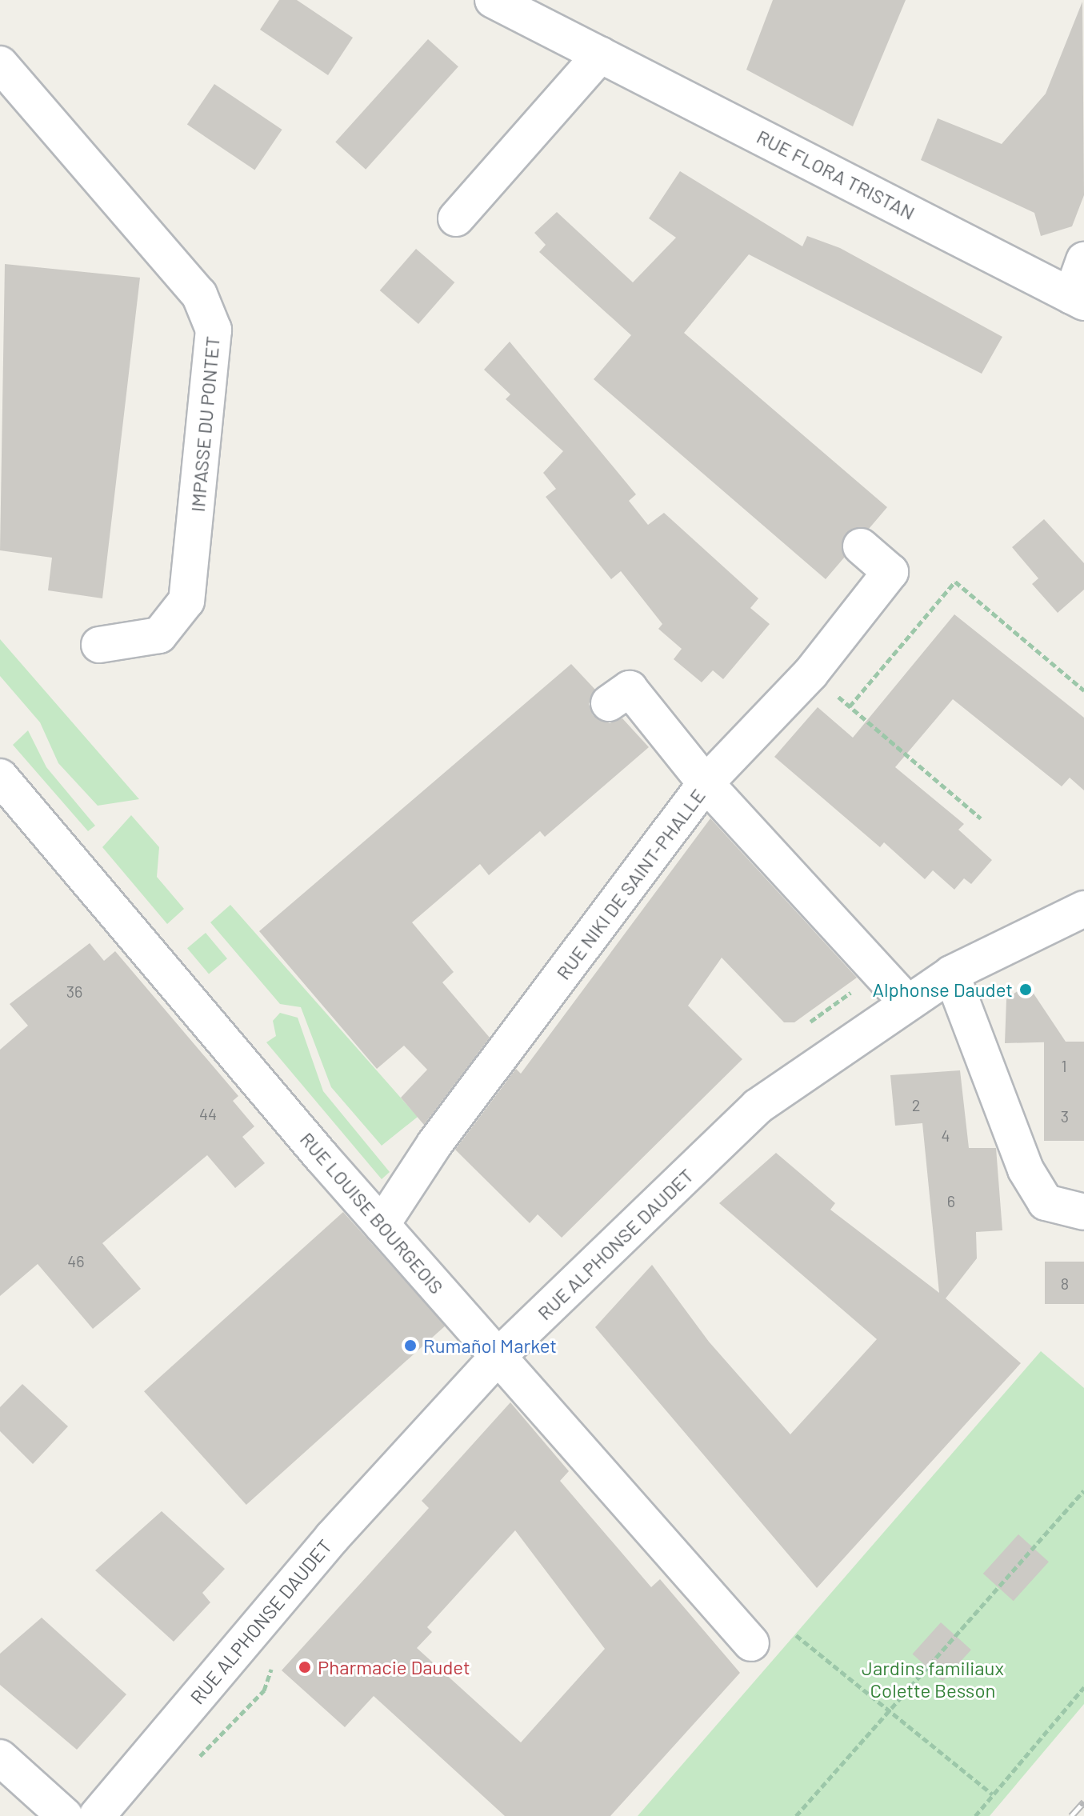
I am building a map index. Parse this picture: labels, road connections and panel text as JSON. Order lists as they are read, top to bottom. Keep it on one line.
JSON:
{"streets":{"street":["RUE FLORA TRISTAN","IMPASSE DU PONTET","RUE NIKI DE SAINT-PHALLE","RUE LOUISE BOURGEOIS","RUE ALPHONSE DAUDET"]},"crossings":[["RUE NIKI DE SAINT-PHALLE","RUE LOUISE BOURGEOIS"],["RUE NIKI DE SAINT-PHALLE","RUE ALPHONSE DAUDET"],["RUE LOUISE BOURGEOIS","RUE ALPHONSE DAUDET"]],"parks":["Jardins familiaux Colette Besson"],"places":["Alphonse Daudet","Rumañol Market","Pharmacie Daudet"],"house_numbers":["36","1","2","44","3","4","6","46","8"]}
